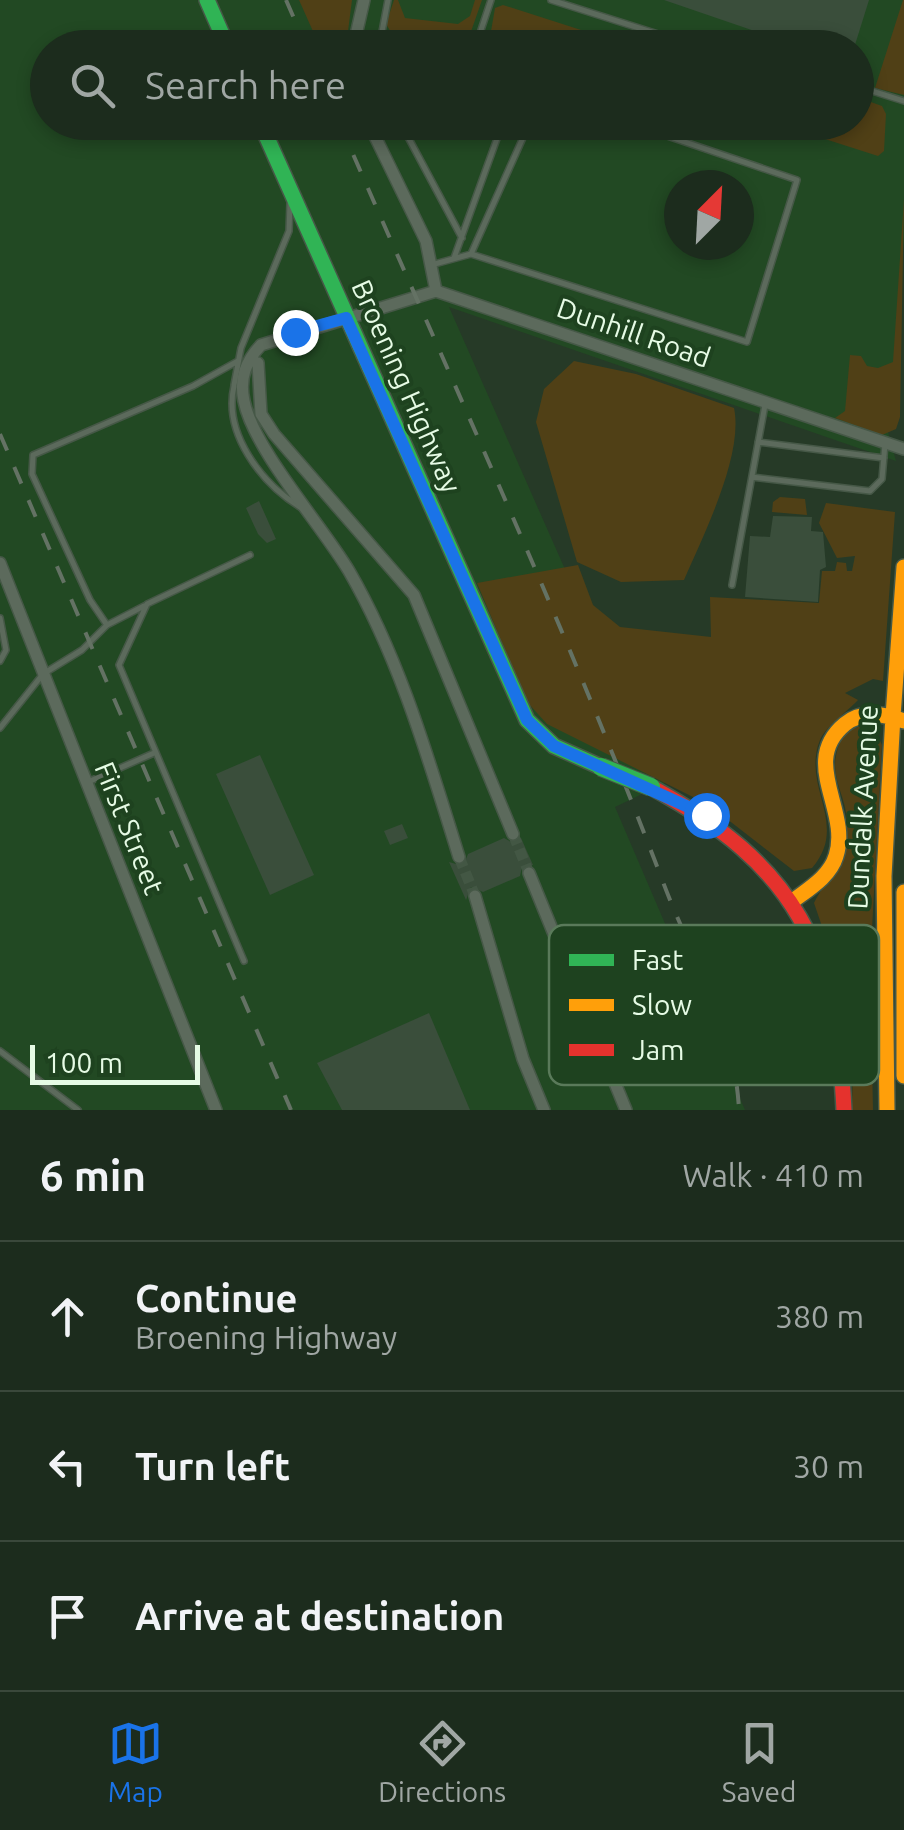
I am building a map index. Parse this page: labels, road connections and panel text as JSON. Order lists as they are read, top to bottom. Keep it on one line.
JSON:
{"streets":{"main road":["Broening Highway","Dundalk Avenue"],"street":["Dunhill Road","First Street"]},"legend":["Fast","Slow","Jam"],"scale_bar":"100 m","north":"top right","page":{"search":"Search here","scale":"100 m","heading":["6 min","Walk · 410 m"],"list":[["Continue","Broening Highway","380 m"],["Turn left","30 m"],"Arrive at destination"],"nav":["Map","Directions","Saved"]}}
